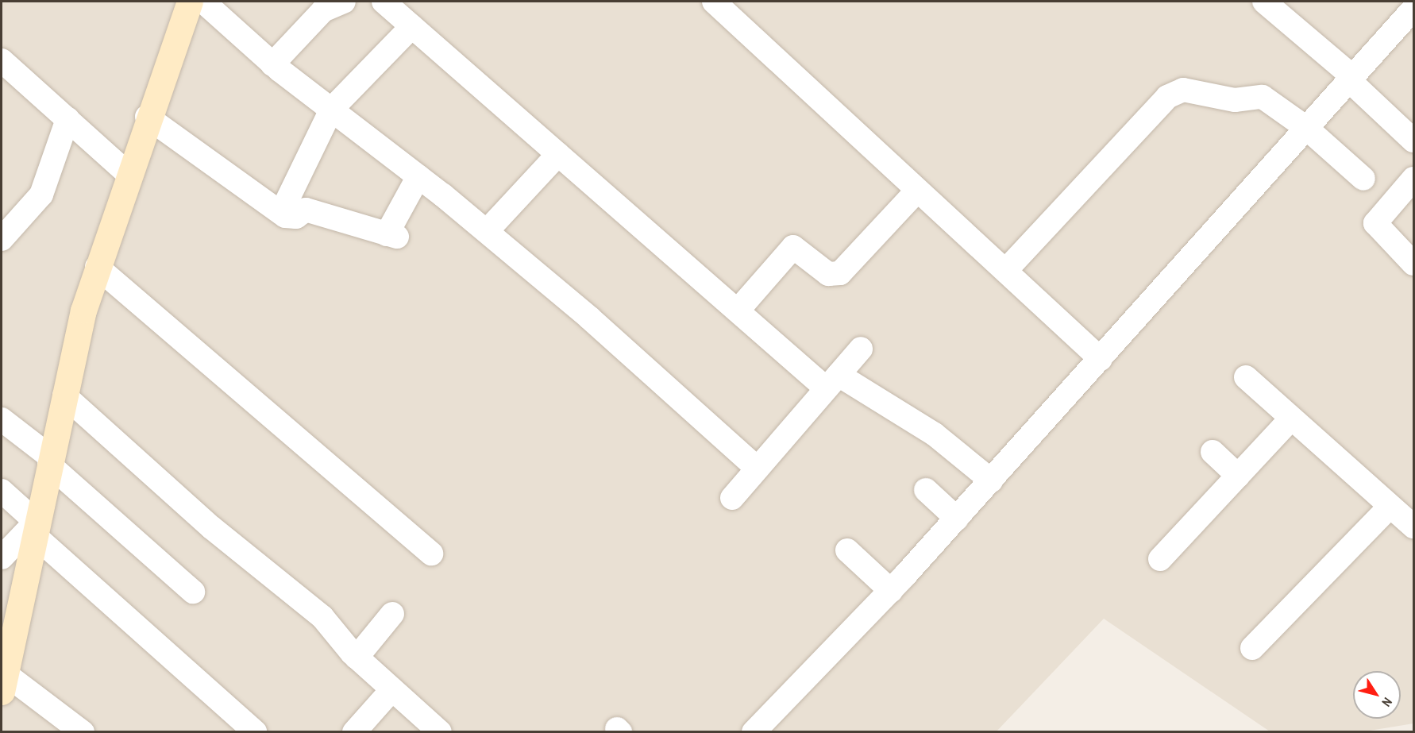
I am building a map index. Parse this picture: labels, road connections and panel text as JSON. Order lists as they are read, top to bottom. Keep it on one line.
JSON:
{"north":"bottom right"}
